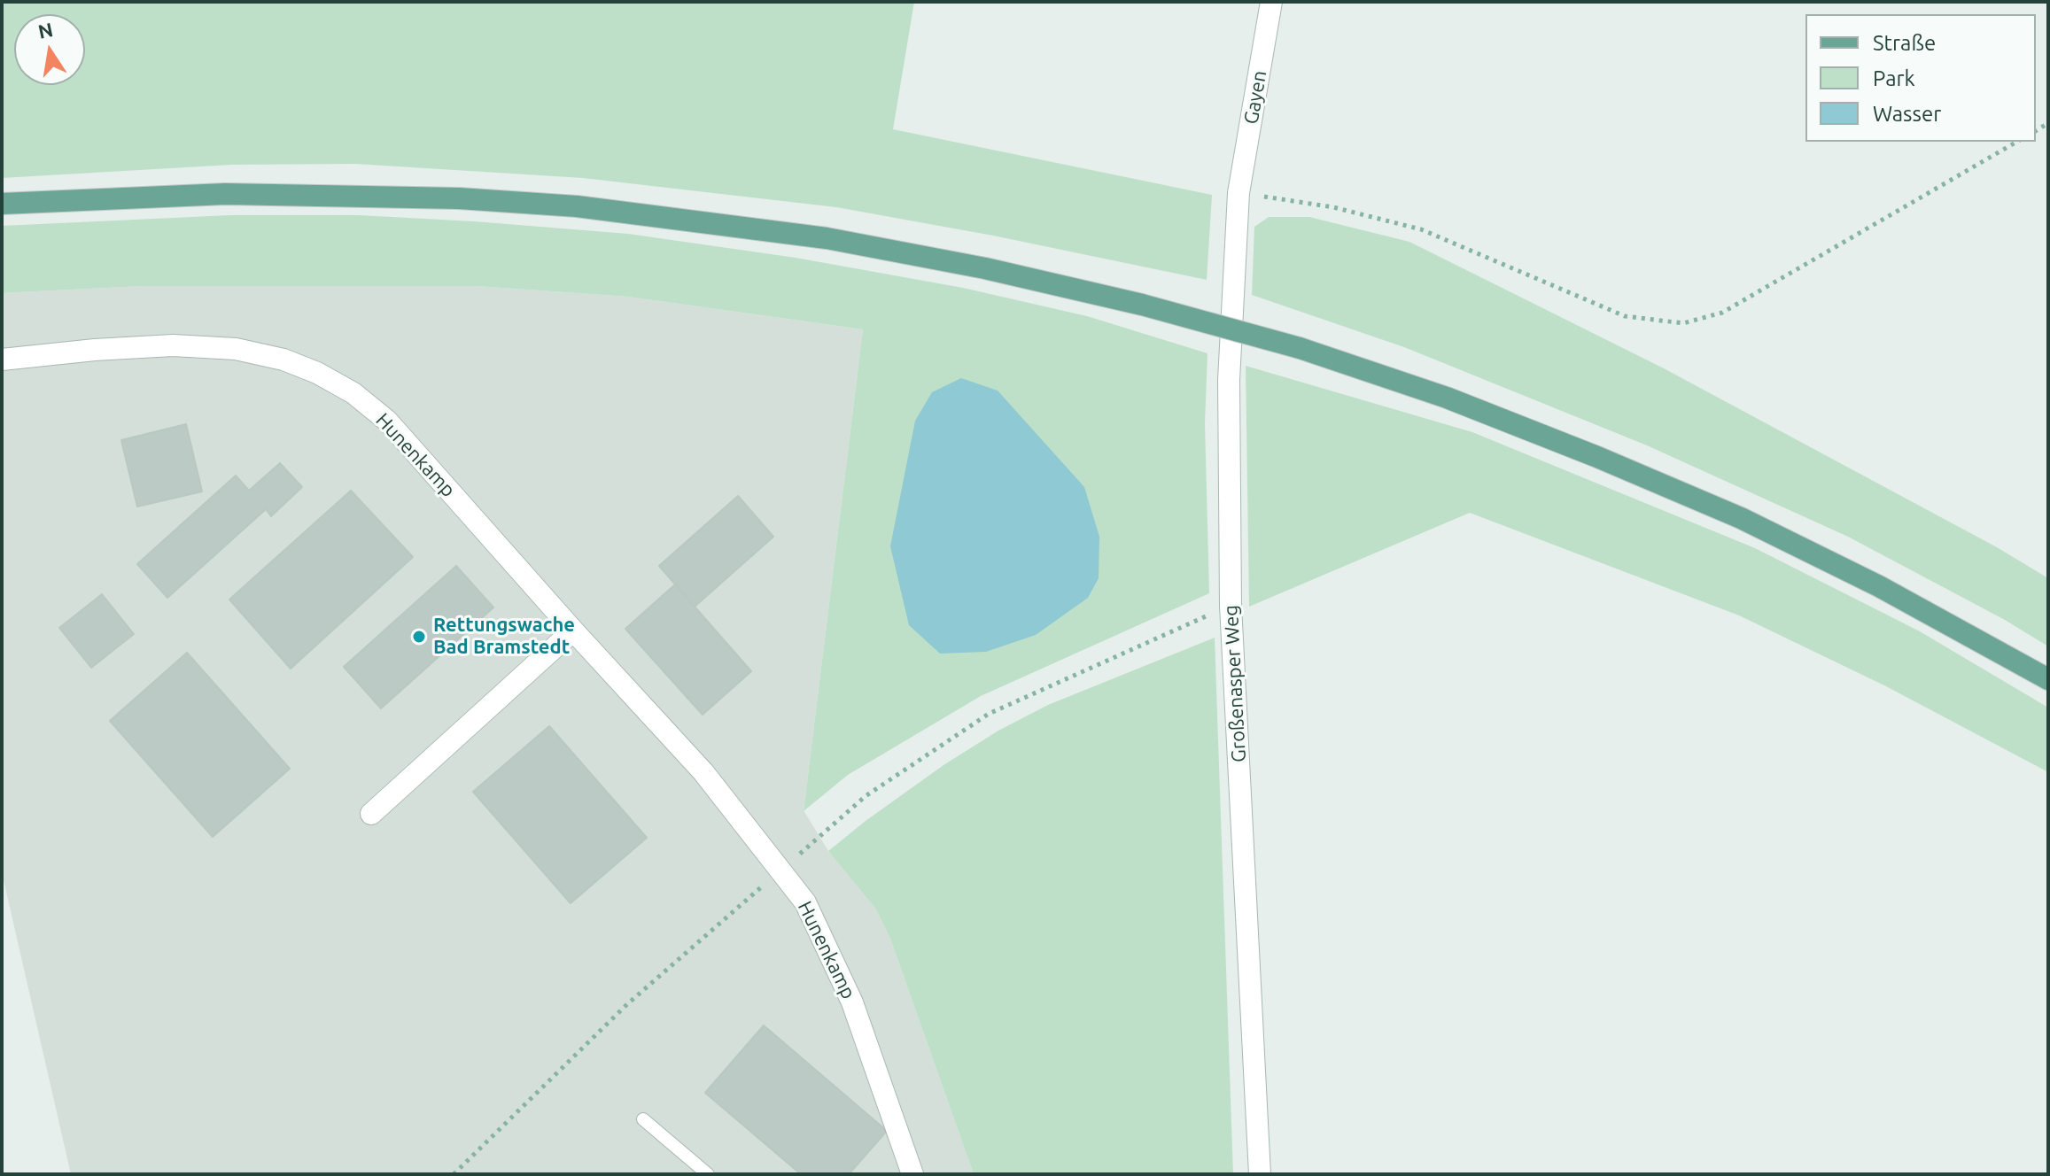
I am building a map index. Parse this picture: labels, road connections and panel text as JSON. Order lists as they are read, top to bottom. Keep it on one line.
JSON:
{"streets":{"street":["Gayen","Hunenkamp","Großenasper Weg"]},"crossings":[["Gayen","Großenasper Weg"]],"places":["Rettungswache Bad Bramstedt"],"legend":["Straße","Park","Wasser"],"north":"top"}
